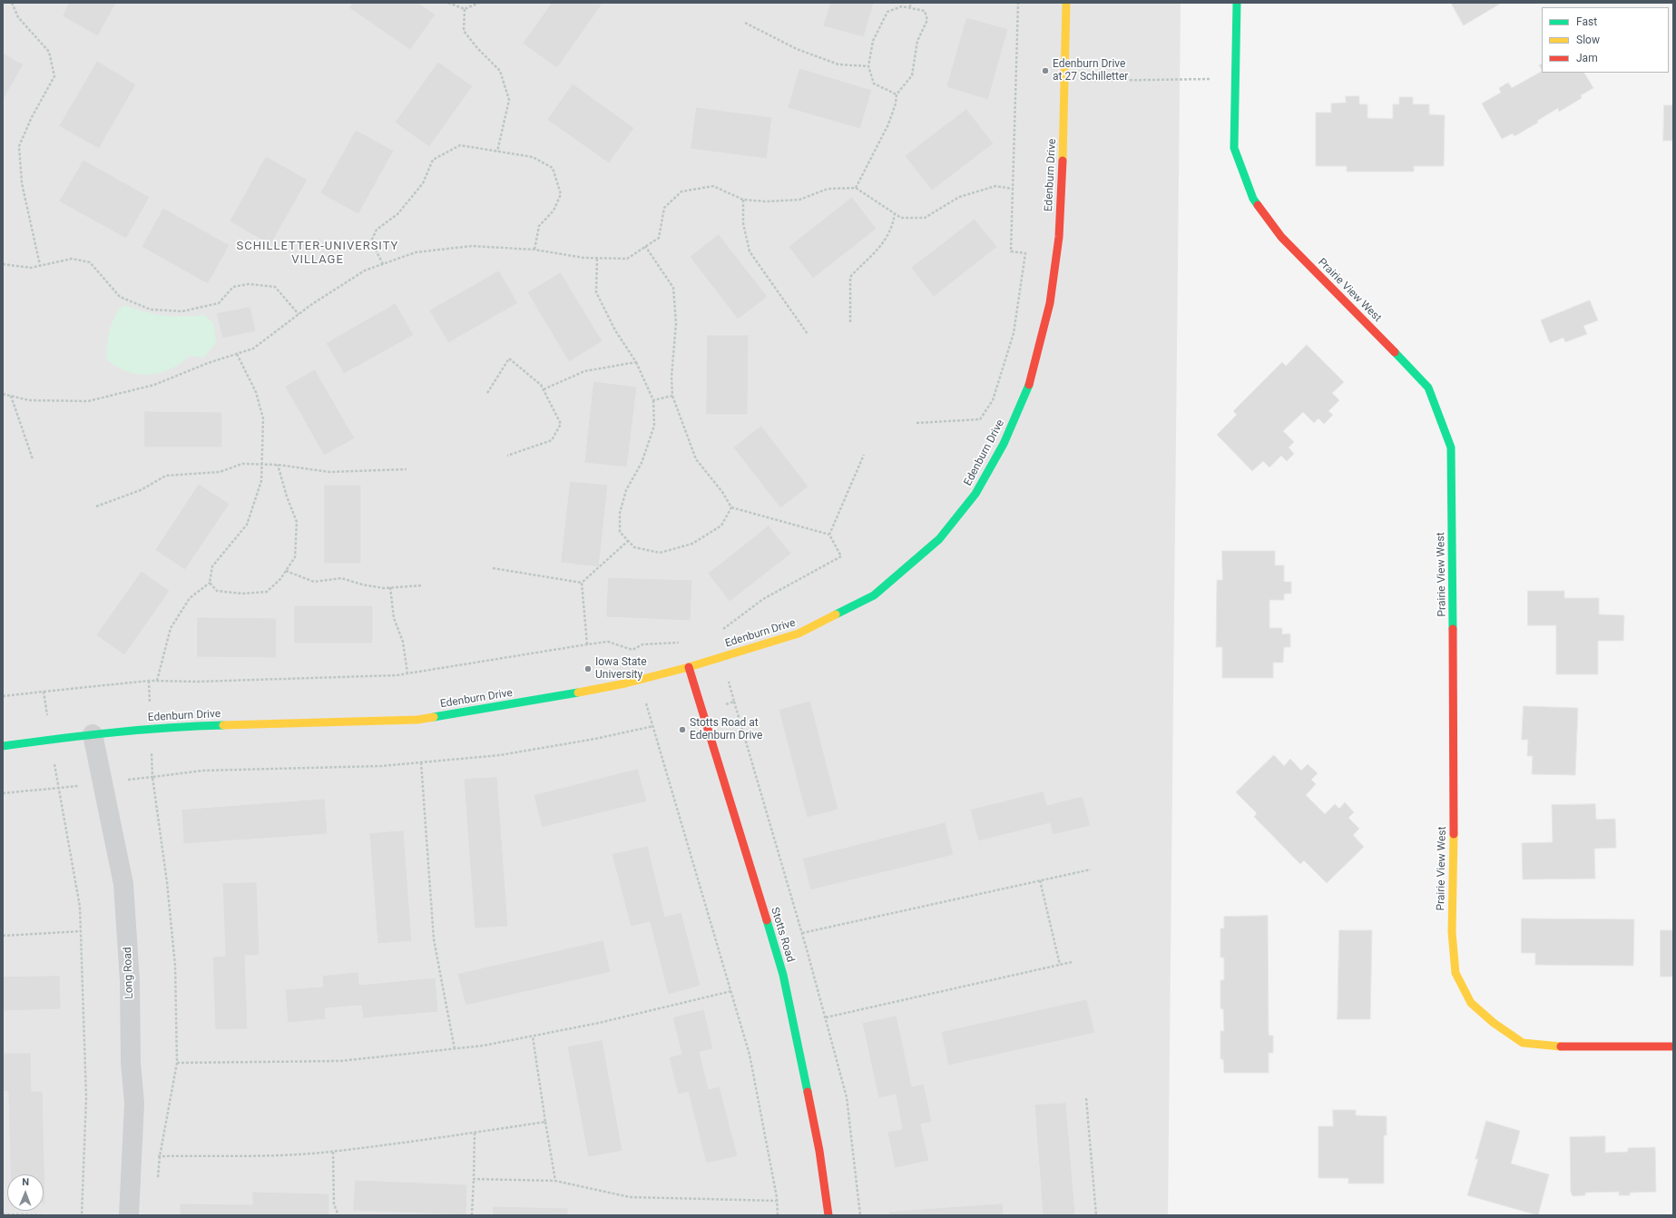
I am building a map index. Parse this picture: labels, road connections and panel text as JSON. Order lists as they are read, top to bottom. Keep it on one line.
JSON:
{"streets":{"street":["Edenburn Drive","Prairie View West","Stotts Road","Long Road"]},"crossings":[["Edenburn Drive","Stotts Road"],["Edenburn Drive","Long Road"]],"districts":["SCHILLETTER-UNIVERSITY VILLAGE"],"places":["Edenburn Drive at 27 Schilletter","Iowa State University","Stotts Road at Edenburn Drive"],"legend":["Fast","Slow","Jam"],"north":"top"}
